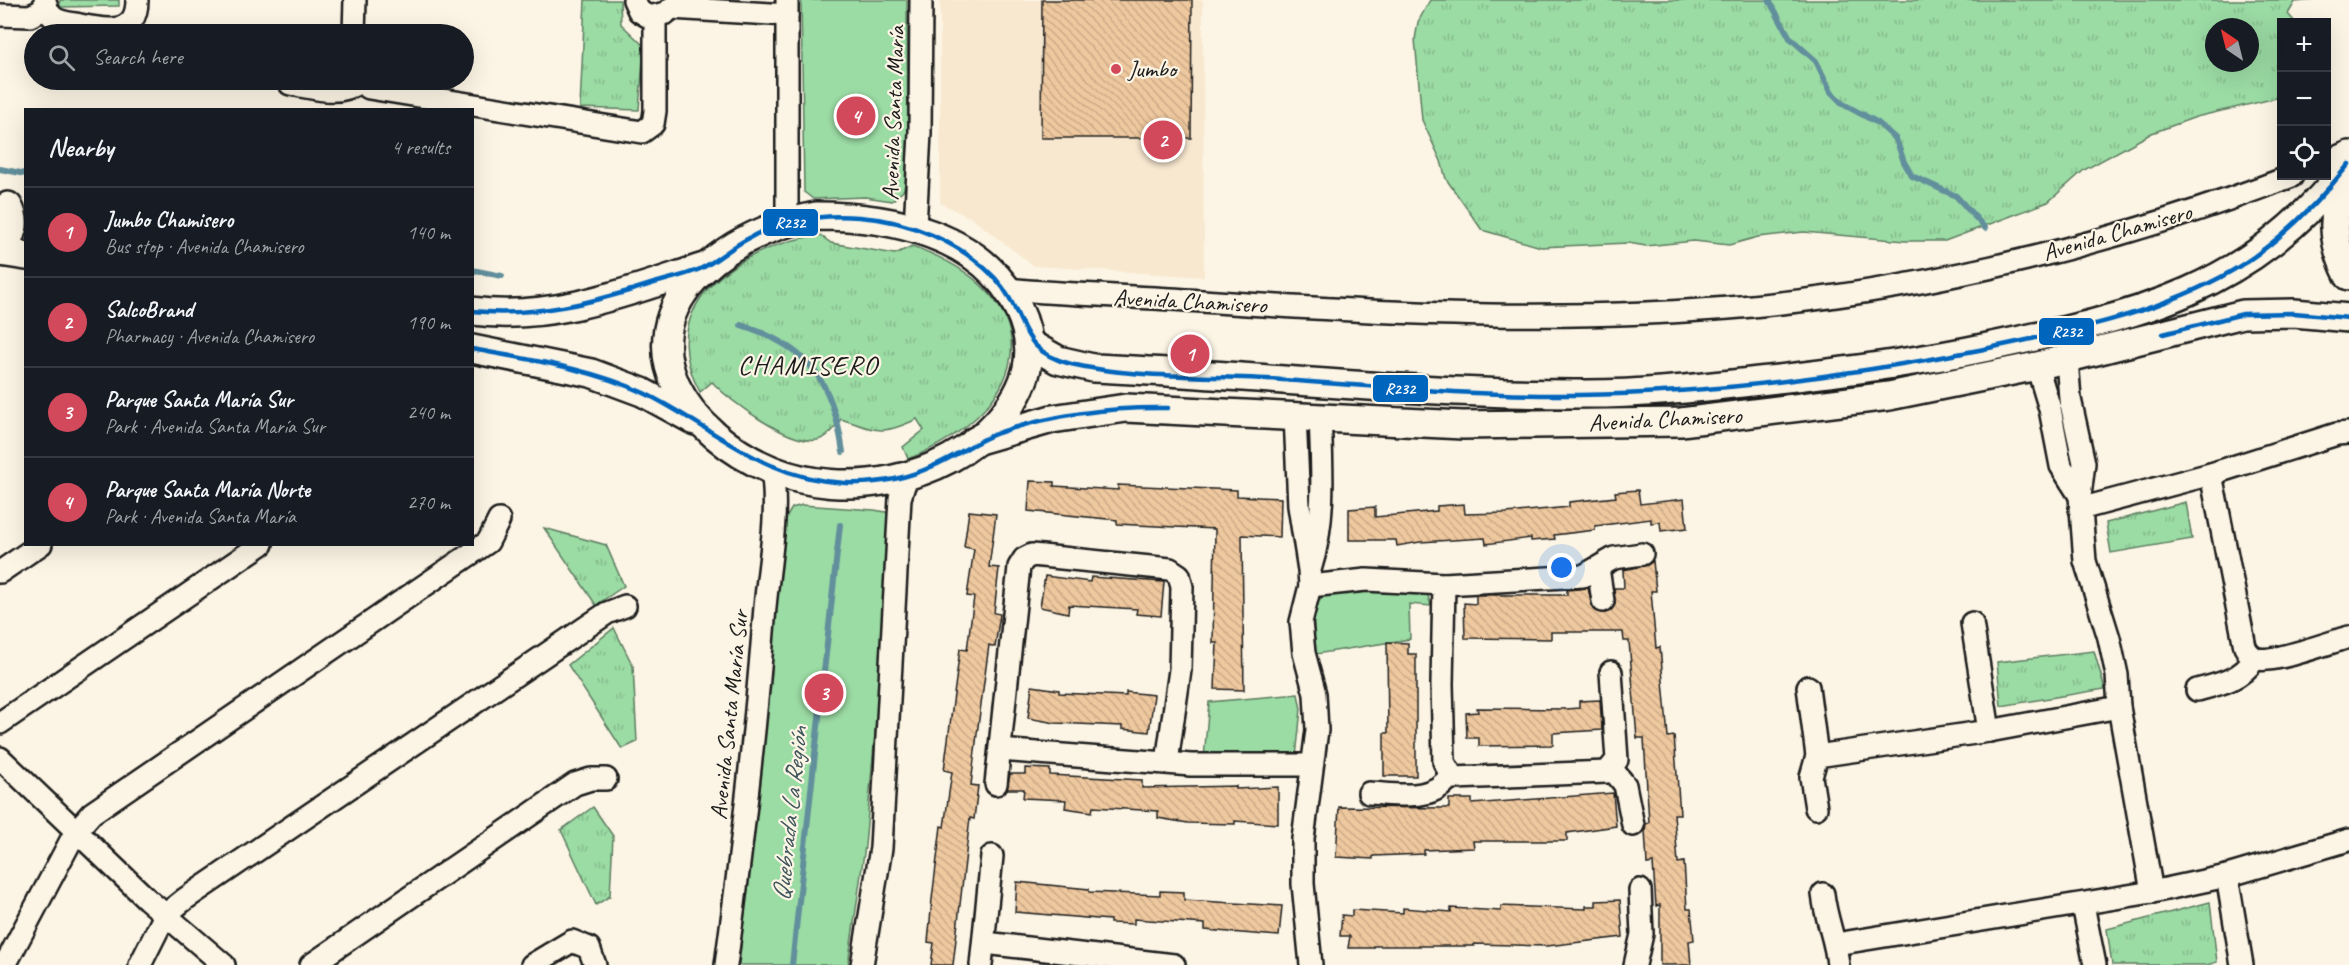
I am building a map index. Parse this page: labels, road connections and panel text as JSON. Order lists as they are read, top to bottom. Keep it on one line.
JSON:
{"streets":{"street":["Avenida Santa María","Avenida Chamisero","Avenida Santa María Sur"]},"districts":["CHAMISERO"],"water":["Quebrada La Región"],"places":["Jumbo"],"lines":["transit line R232"],"north":"top left","page":{"map_buttons":["+","−"],"search":"Search here","pins":["4","2","1","3"],"heading":["Nearby","4 results"],"list":[{"mark":"1","name":"Jumbo Chamisero","note":"Bus stop · Avenida Chamisero","value":"140 m"},{"mark":"2","name":"SalcoBrand","note":"Pharmacy · Avenida Chamisero","value":"190 m"},{"mark":"3","name":"Parque Santa María Sur","note":"Park · Avenida Santa María Sur","value":"240 m"},{"mark":"4","name":"Parque Santa María Norte","note":"Park · Avenida Santa María","value":"270 m"}]}}
